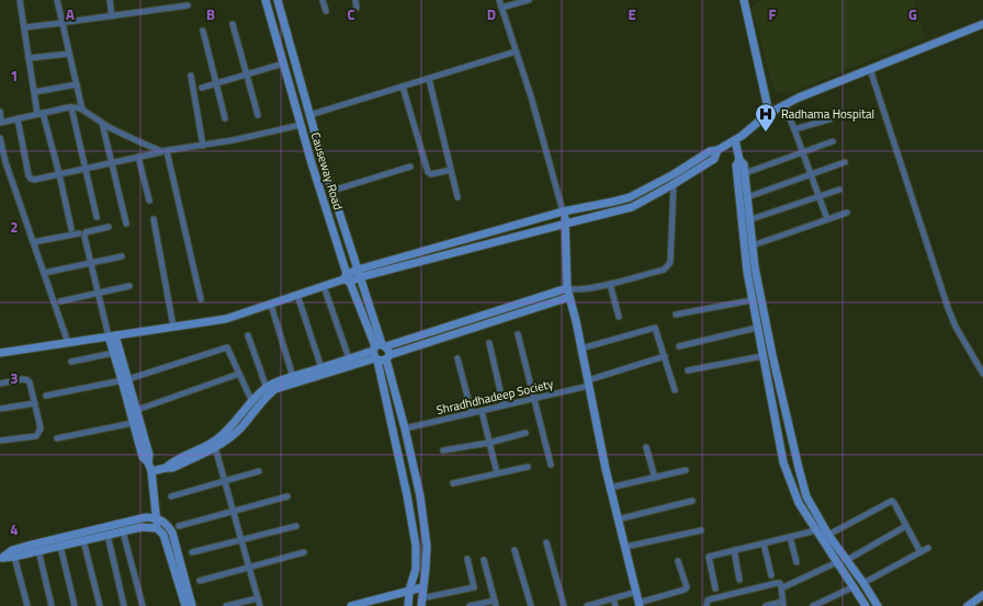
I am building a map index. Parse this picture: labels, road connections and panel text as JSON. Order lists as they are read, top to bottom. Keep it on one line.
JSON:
{"streets":{"street":["Causeway Road","Shradhdhadeep Society"]},"crossings":[["Causeway Road","Shradhdhadeep Society"]],"places":{"hospital":["Radhama Hospital"]},"grid":{"columns":["A","B","C","D","E","F","G"],"rows":["1","2","3","4"]}}
